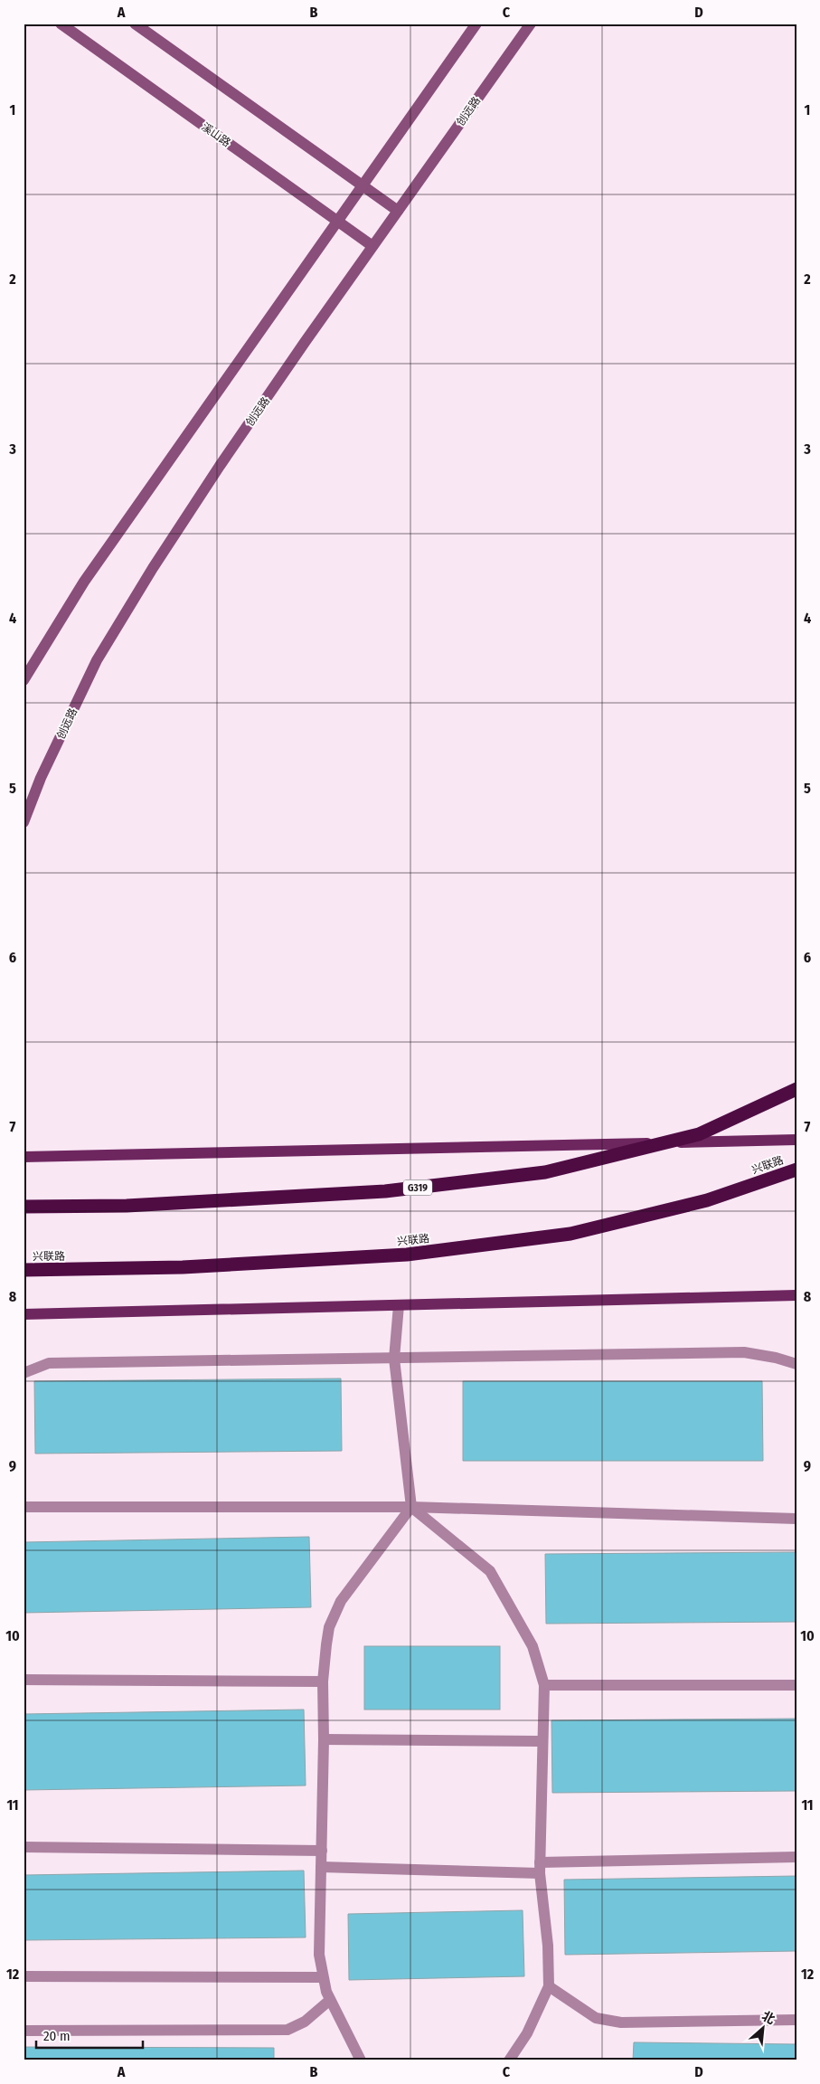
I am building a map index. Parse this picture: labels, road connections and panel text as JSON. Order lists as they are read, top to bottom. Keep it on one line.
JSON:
{"streets":{"highway":["兴联路","G319"],"main road":["创远路","溪山路"]},"crossings":[["创远路","溪山路"]],"scale_bar":"20 m","north":"top right","grid":{"columns":["A","B","C","D"],"rows":["1","2","3","4","5","6","7","8","9","10","11","12"]}}
